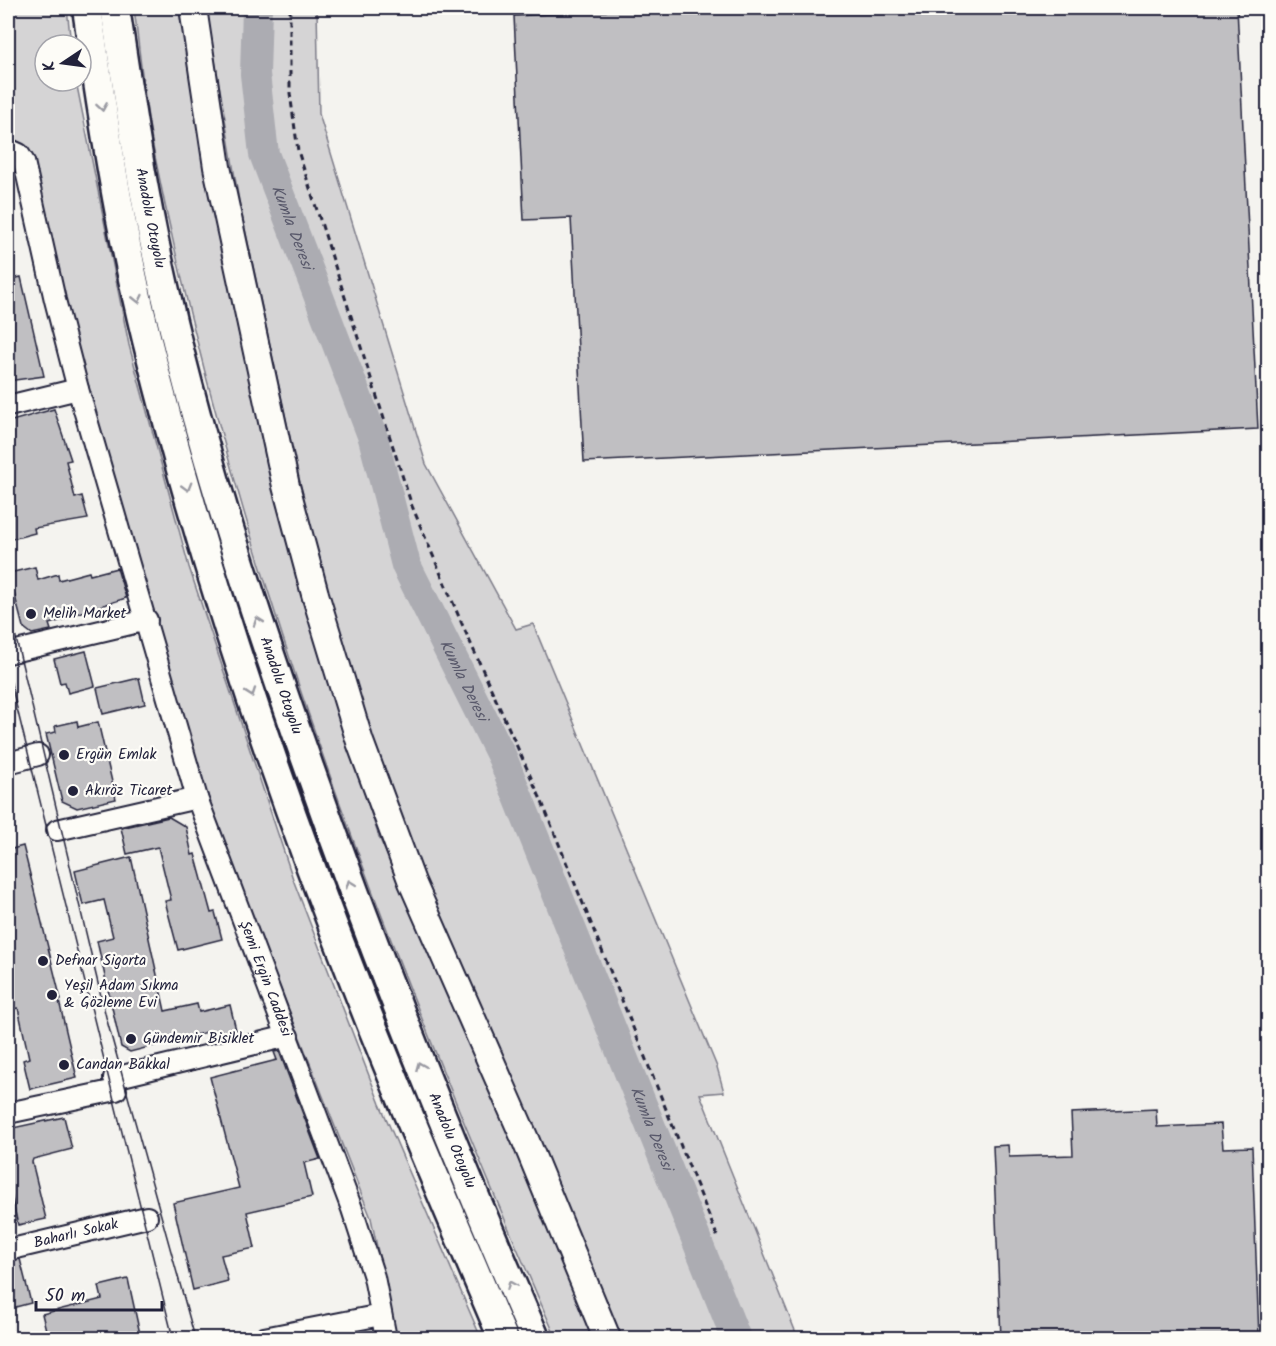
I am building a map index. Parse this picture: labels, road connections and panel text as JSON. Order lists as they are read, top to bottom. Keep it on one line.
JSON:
{"streets":{"highway":["Anadolu Otoyolu"],"street":["Şemi Ergin Caddesi","Baharlı Sokak"]},"water":["Kumla Deresi"],"places":["Melih Market","Ergün Emlak","Akıröz Ticaret","Defnar Sigorta","Yeşil Adam Sıkma & Gözleme Evi","Gündemir Bisiklet","Candan Bakkal"],"scale_bar":"50 m","north":"left"}
